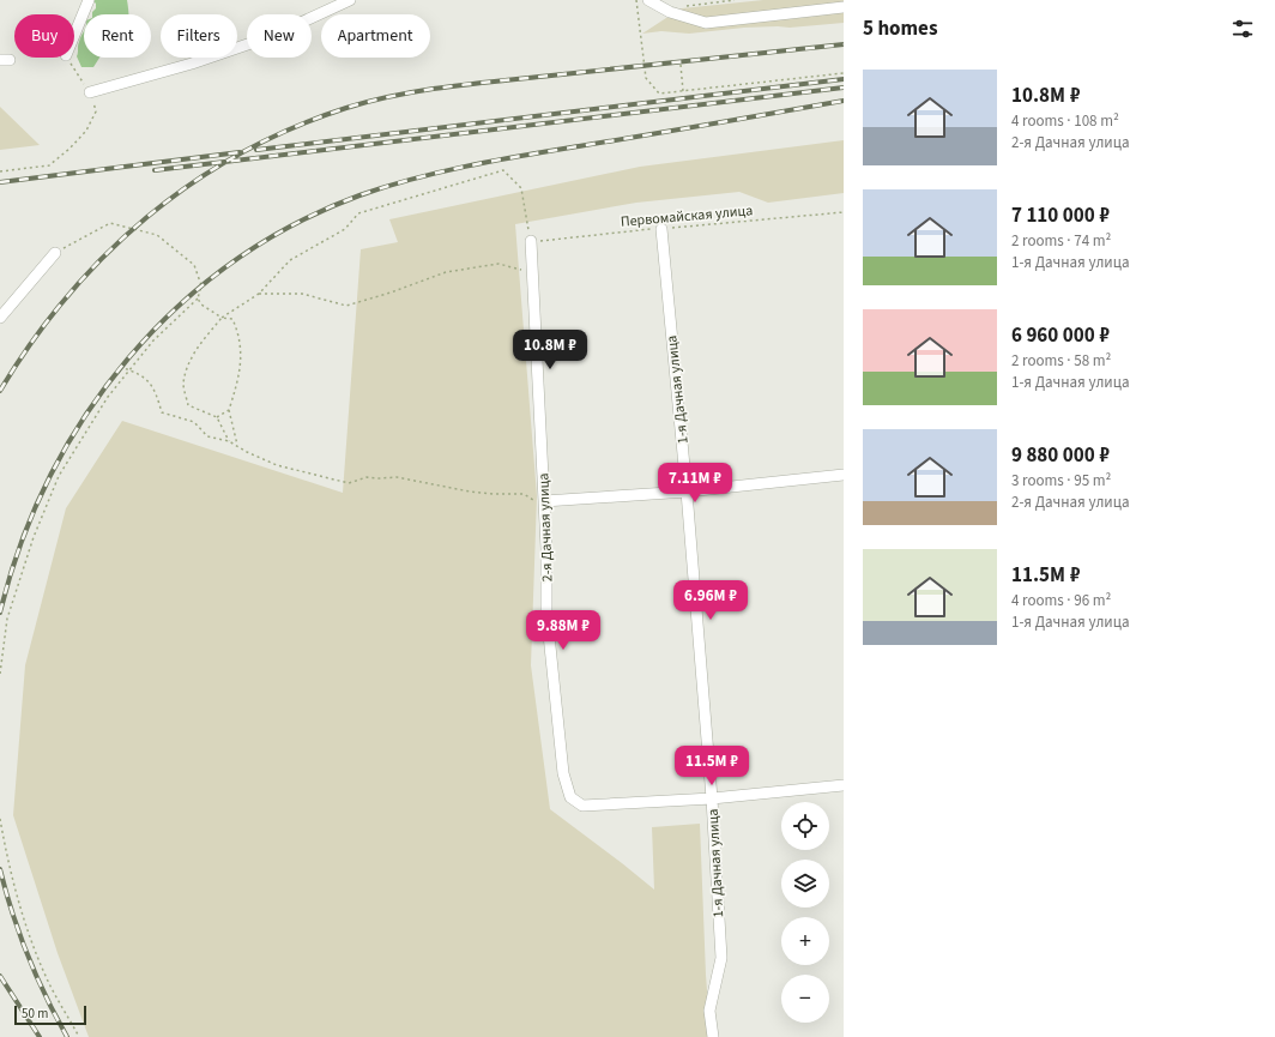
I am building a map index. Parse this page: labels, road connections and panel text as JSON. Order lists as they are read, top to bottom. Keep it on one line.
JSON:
{"streets":{"street":["1-я Дачная улица","2-я Дачная улица"],"path":["Первомайская улица"]},"crossings":[["Первомайская улица","1-я Дачная улица"],["Первомайская улица","2-я Дачная улица"],["1-я Дачная улица","2-я Дачная улица"]],"scale_bar":"50 m","page":{"heading":"5 homes","chip":["Buy","Rent","Filters","New","Apartment"],"list":[{"name":"10.8M ₽","note":"4 rooms · 108 m² · 2-я Дачная улица"},{"name":"7 110 000 ₽","note":"2 rooms · 74 m² · 1-я Дачная улица"},{"name":"6 960 000 ₽","note":"2 rooms · 58 m² · 1-я Дачная улица"},{"name":"9 880 000 ₽","note":"3 rooms · 95 m² · 2-я Дачная улица"},{"name":"11.5M ₽","note":"4 rooms · 96 m² · 1-я Дачная улица"}],"price":["10.8M ₽","7.11M ₽","6.96M ₽","9.88M ₽","11.5M ₽"],"map_buttons":["+","−"],"scale":"50 m"}}
